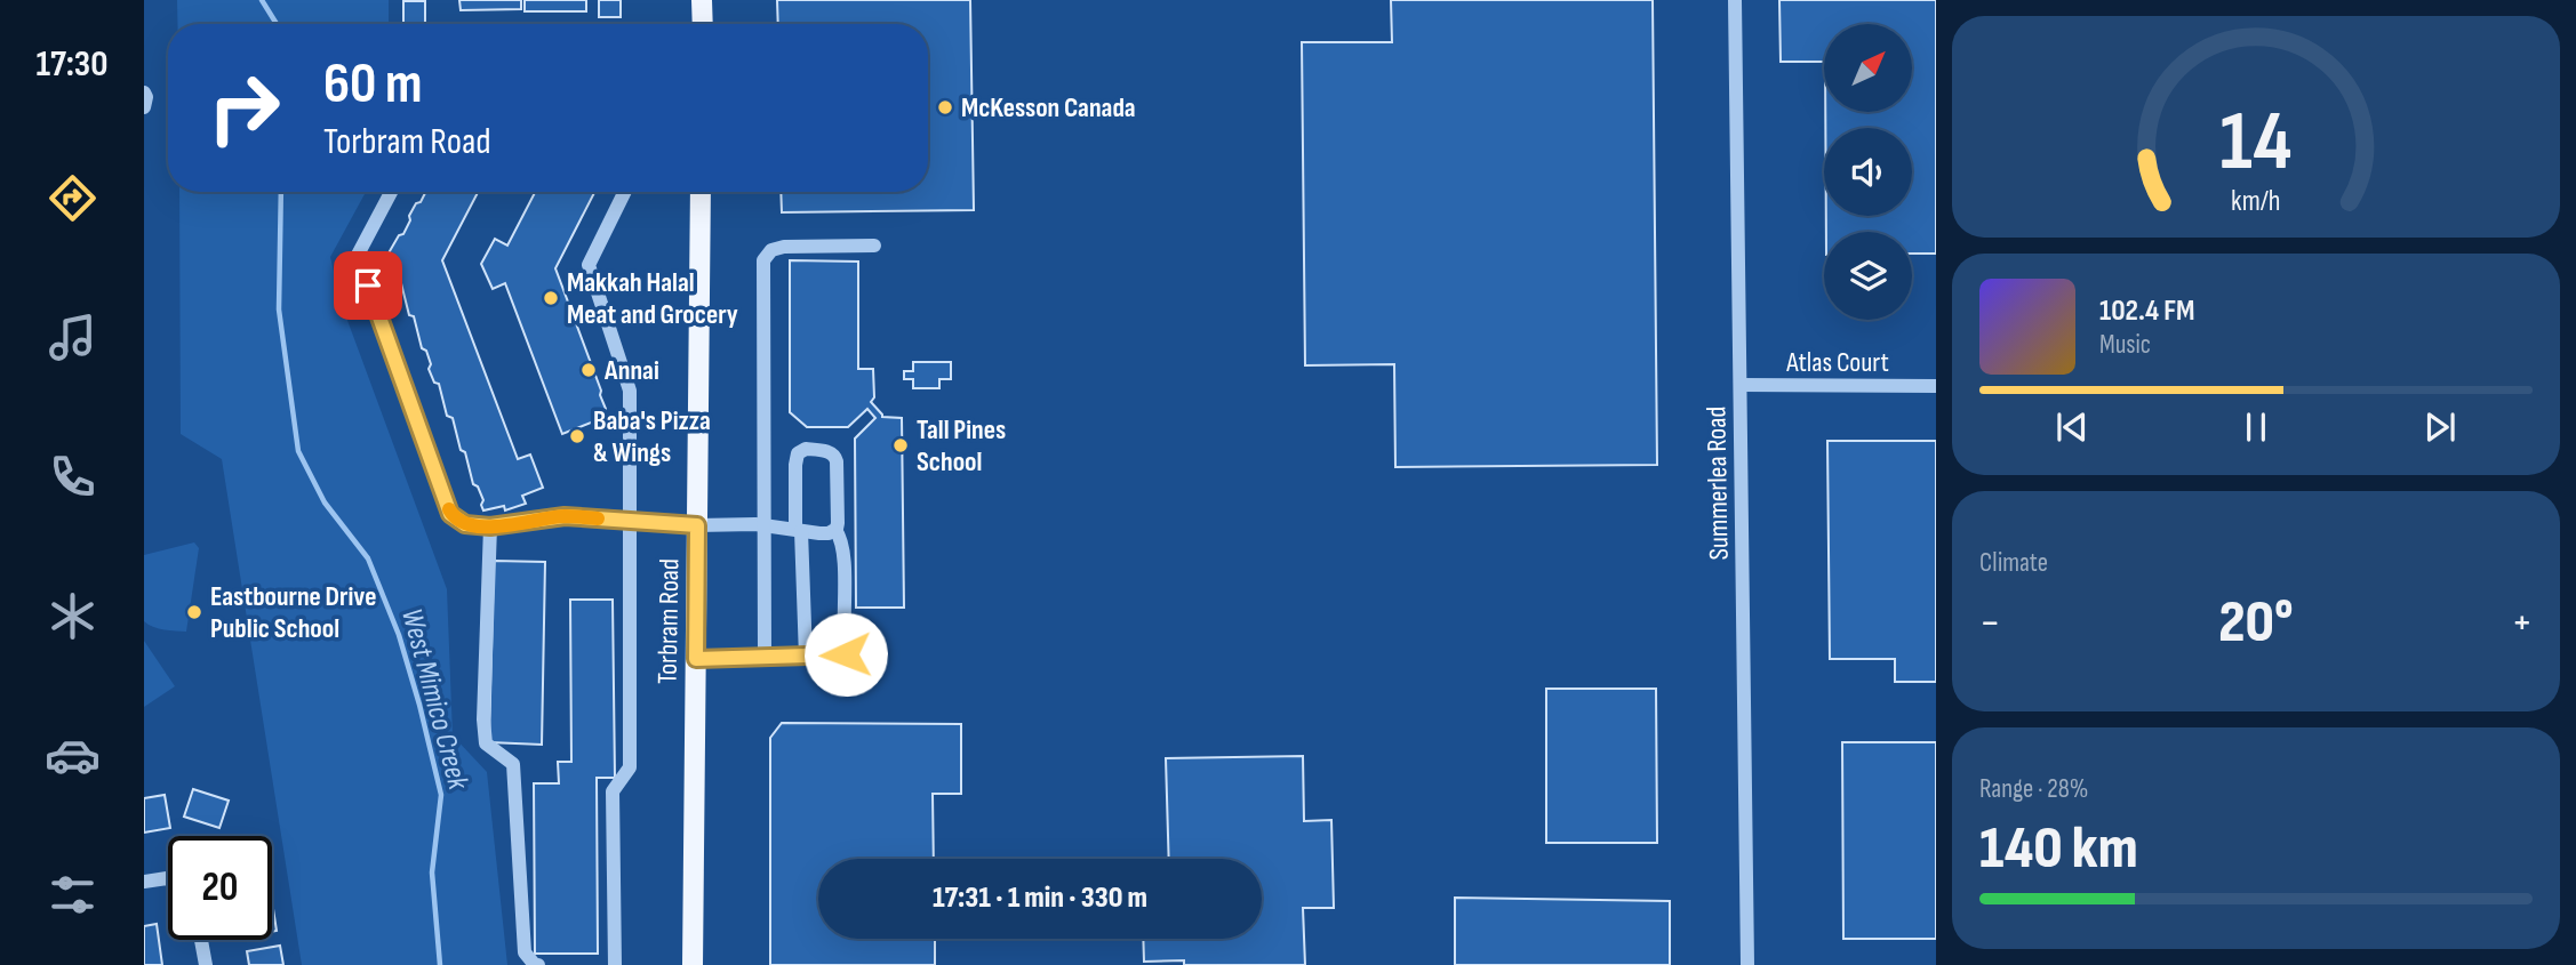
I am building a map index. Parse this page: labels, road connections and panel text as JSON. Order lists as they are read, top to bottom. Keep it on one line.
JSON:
{"streets":{"main road":["Torbram Road"],"street":["Atlas Court","Summerlea Road"]},"crossings":[["Atlas Court","Summerlea Road"]],"water":["West Mimico Creek"],"places":["McKesson Canada","Makkah Halal Meat and Grocery","Annai","Baba's Pizza & Wings","Tall Pines School","Eastbourne Drive Public School"],"north":"top right","page":{"tabs":"17:30","turn":["60 m","Torbram Road"],"song":["102.4 FM","Music"],"tile":["Climate",["Range · 28%","140 km"]],"heat":["−","20°","+"],"limit":"20","trip":"17:31 · 1 min · 330 m","gauge":["14","km/h"]}}
